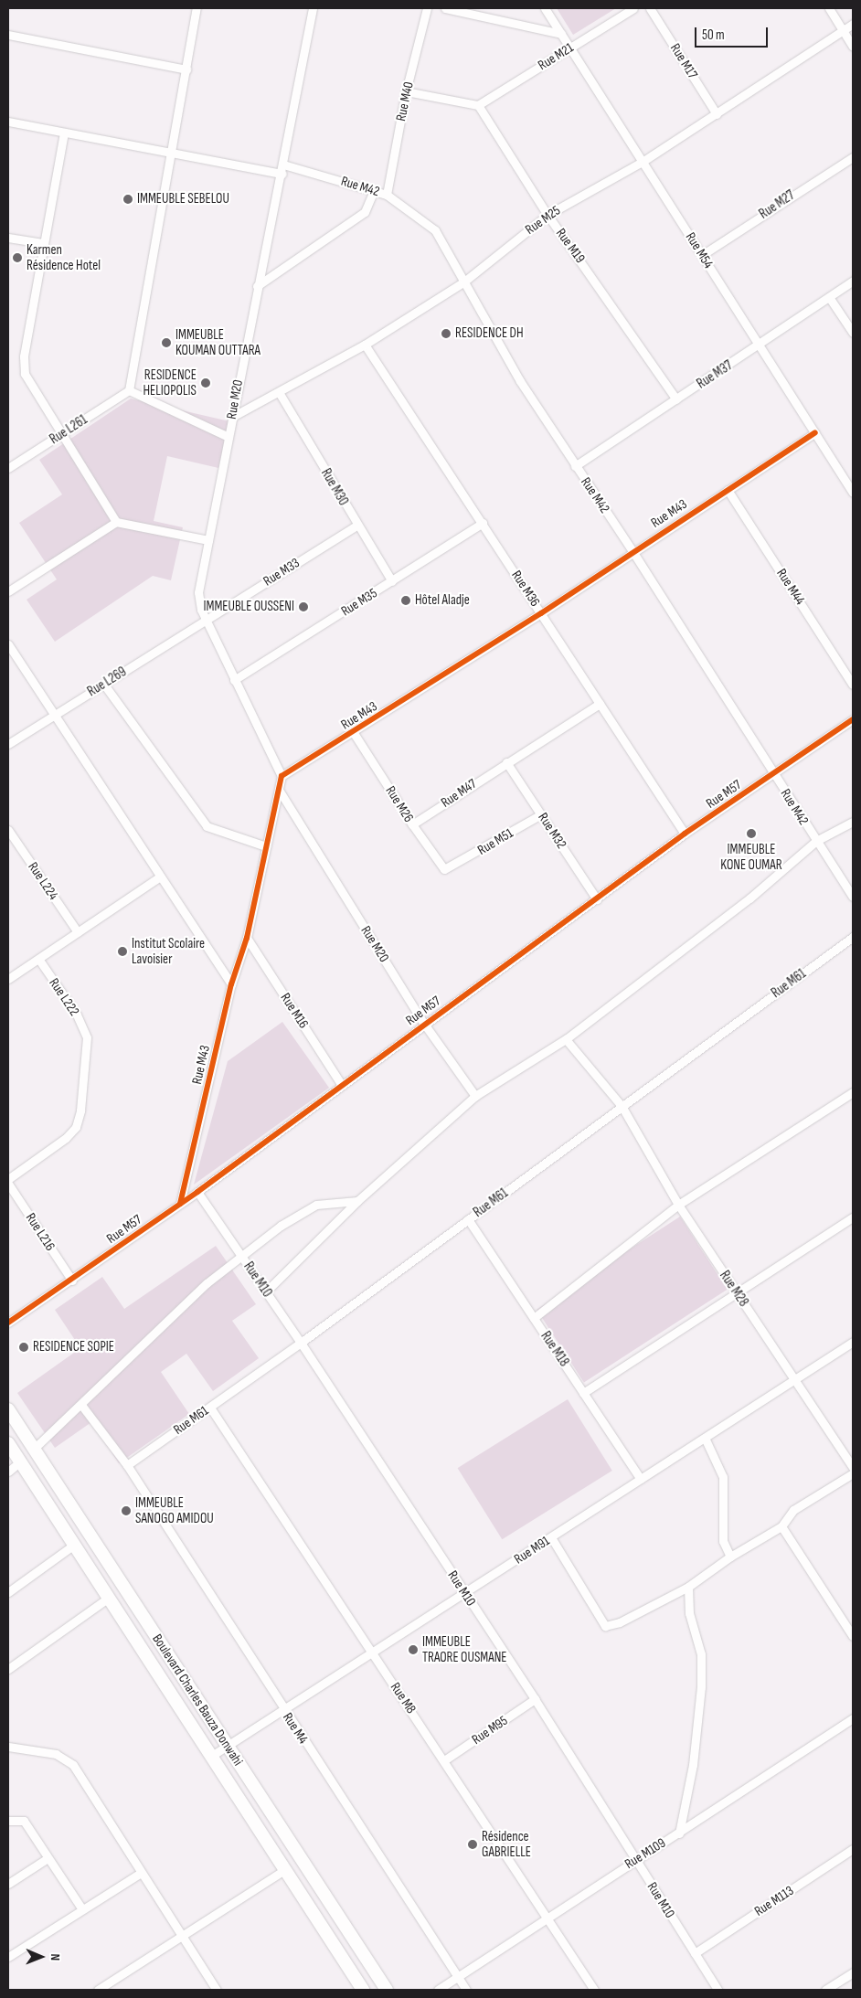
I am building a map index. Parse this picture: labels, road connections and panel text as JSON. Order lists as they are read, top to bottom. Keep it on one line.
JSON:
{"streets":{"main road":["Boulevard Charles Bauza Donwahi"],"street":["Rue M21","Rue M17","Rue M40","Rue M42","Rue M27","Rue M25","Rue M19","Rue M54","Rue M37","Rue M20","Rue L261","Rue M30","Rue M43","Rue M33","Rue M44","Rue M36","Rue M35","Rue L269","Rue M47","Rue M57","Rue M26","Rue M32","Rue M51","Rue L224","Rue M61","Rue L222","Rue M16","Rue L216","Rue M10","Rue M28","Rue M18","Rue M91","Rue M8","Rue M4","Rue M95","Rue M109","Rue M113"]},"crossings":[["Rue M21","Rue M19"],["Rue M21","Rue M54"],["Rue M17","Rue M25"],["Rue M40","Rue M42"],["Rue M42","Rue M25"],["Rue M42","Rue M37"],["Rue M42","Rue M20"],["Rue M42","Rue M43"],["Rue M42","Rue M57"],["Rue M27","Rue M54"],["Rue M25","Rue M19"],["Rue M25","Rue M54"],["Rue M25","Rue M20"],["Rue M25","Rue M30"],["Rue M25","Rue M36"],["Rue M19","Rue M37"],["Rue M54","Rue M37"],["Rue M54","Rue M43"],["Rue M20","Rue M43"],["Rue M20","Rue M33"],["Rue M20","Rue M35"],["Rue M20","Rue L269"],["Rue M20","Rue M57"],["Rue M30","Rue M33"],["Rue M30","Rue M35"],["Rue M43","Rue M44"],["Rue M43","Rue M36"],["Rue M43","Rue M57"],["Rue M43","Rue M26"],["Rue M43","Rue M16"],["Rue M33","Rue L269"],["Rue M36","Rue M35"],["Rue M36","Rue M47"],["Rue M36","Rue M57"],["Rue M47","Rue M26"],["Rue M47","Rue M32"],["Rue M57","Rue M32"],["Rue M57","Rue M16"],["Rue M57","Rue L216"],["Rue M57","Rue M10"],["Rue M26","Rue M51"],["Rue M32","Rue M51"],["Rue M61","Rue M10"],["Rue M61","Rue M28"],["Rue M61","Rue M18"],["Rue M61","Rue M8"],["Rue M61","Rue M4"],["Rue M10","Rue M91"],["Rue M10","Rue M95"],["Rue M10","Rue M109"],["Rue M10","Rue M113"],["Rue M28","Rue M91"],["Rue M18","Rue M91"],["Rue M91","Rue M8"],["Rue M91","Boulevard Charles Bauza Donwahi"],["Rue M91","Rue M4"],["Rue M8","Rue M95"],["Rue M8","Rue M109"],["Rue M4","Rue M109"]],"places":["IMMEUBLE SEBELOU","Karmen Résidence Hotel","RESIDENCE DH","IMMEUBLE KOUMAN OUTTARA","RESIDENCE HELIOPOLIS","Hôtel Aladje","IMMEUBLE OUSSENI","IMMEUBLE KONE OUMAR","Institut Scolaire Lavoisier","RESIDENCE SOPIE","IMMEUBLE SANOGO AMIDOU","IMMEUBLE TRAORE OUSMANE","Résidence GABRIELLE"],"scale_bar":"50 m","north":"right"}
